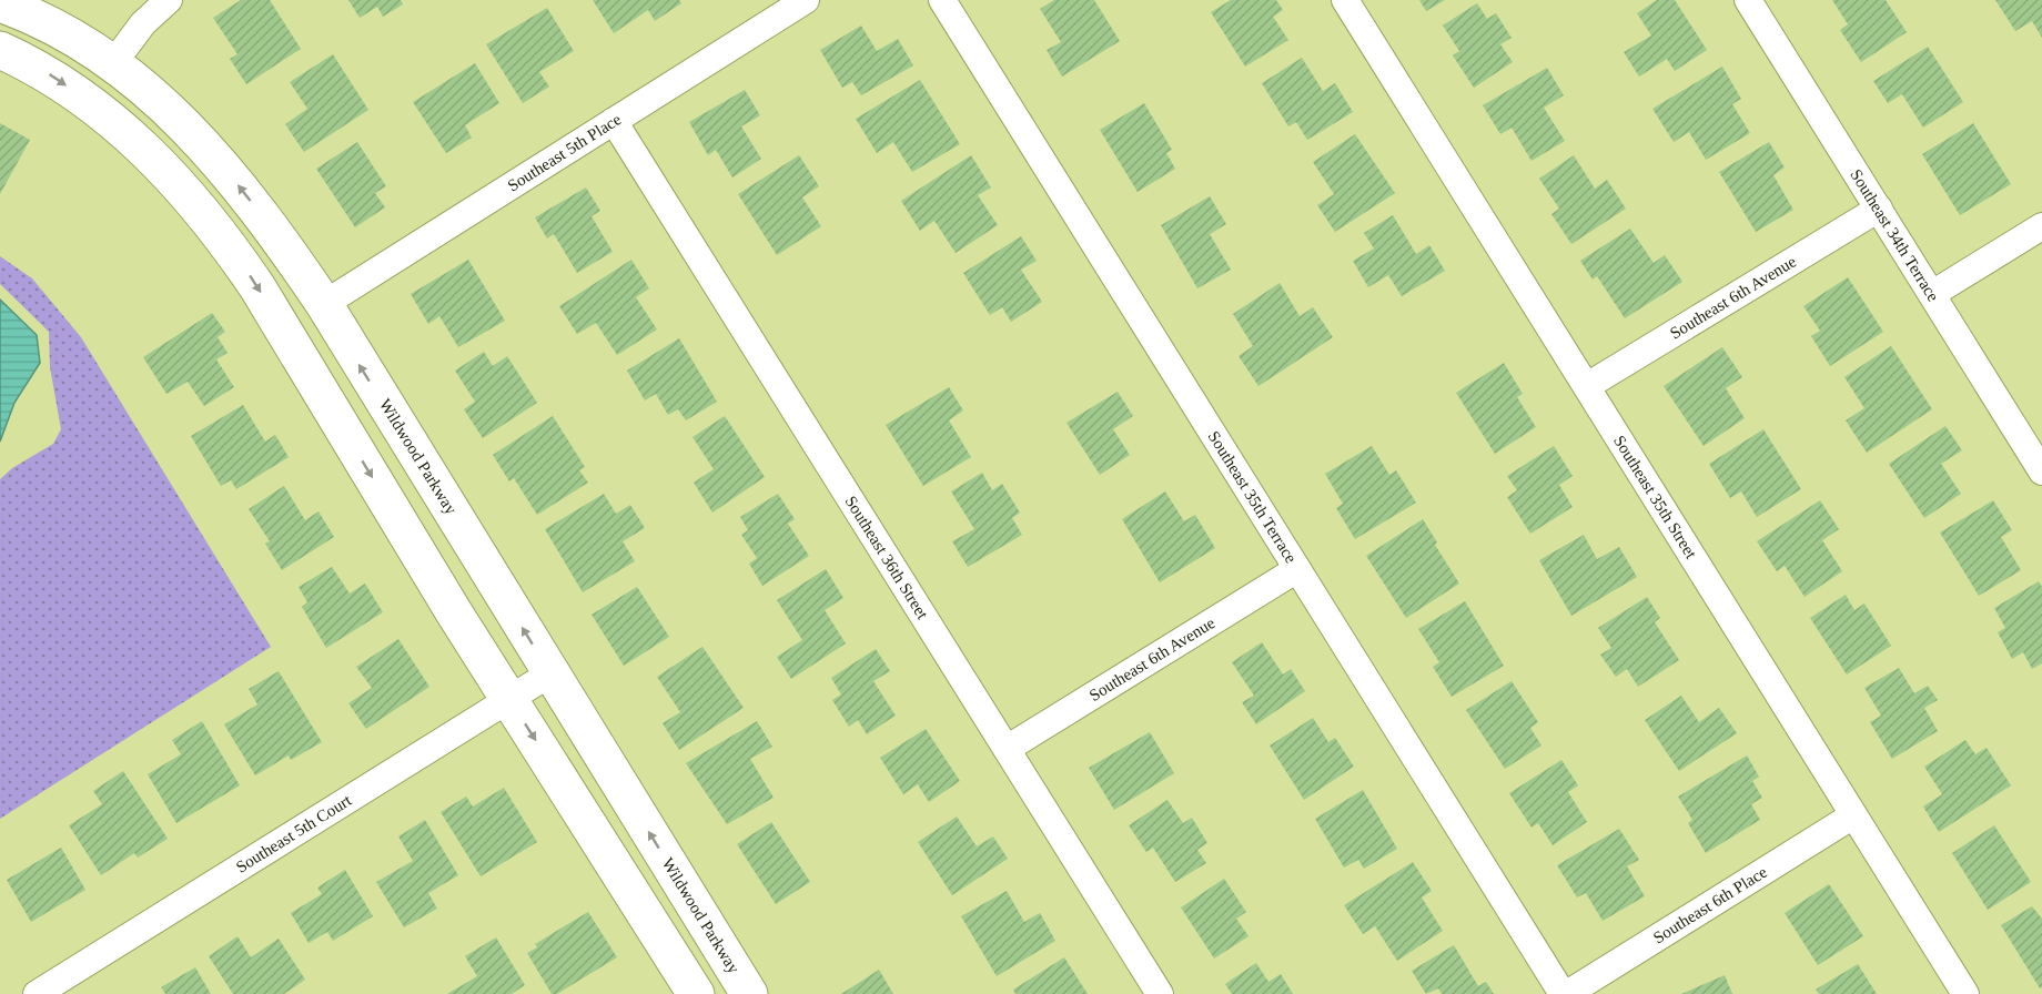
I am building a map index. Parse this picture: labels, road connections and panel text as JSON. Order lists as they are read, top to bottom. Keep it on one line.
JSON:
{"streets":{"street":["Southeast 5th Place","Southeast 34th Terrace","Southeast 6th Avenue","Wildwood Parkway","Southeast 35th Terrace","Southeast 35th Street","Southeast 36th Street","Southeast 5th Court","Southeast 6th Place"]},"crossings":[["Southeast 5th Place","Wildwood Parkway"],["Southeast 5th Place","Southeast 36th Street"],["Southeast 34th Terrace","Southeast 6th Avenue"],["Southeast 6th Avenue","Southeast 35th Terrace"],["Southeast 6th Avenue","Southeast 35th Street"],["Southeast 6th Avenue","Southeast 36th Street"],["Wildwood Parkway","Southeast 5th Court"],["Southeast 35th Terrace","Southeast 6th Place"],["Southeast 35th Street","Southeast 6th Place"]]}
